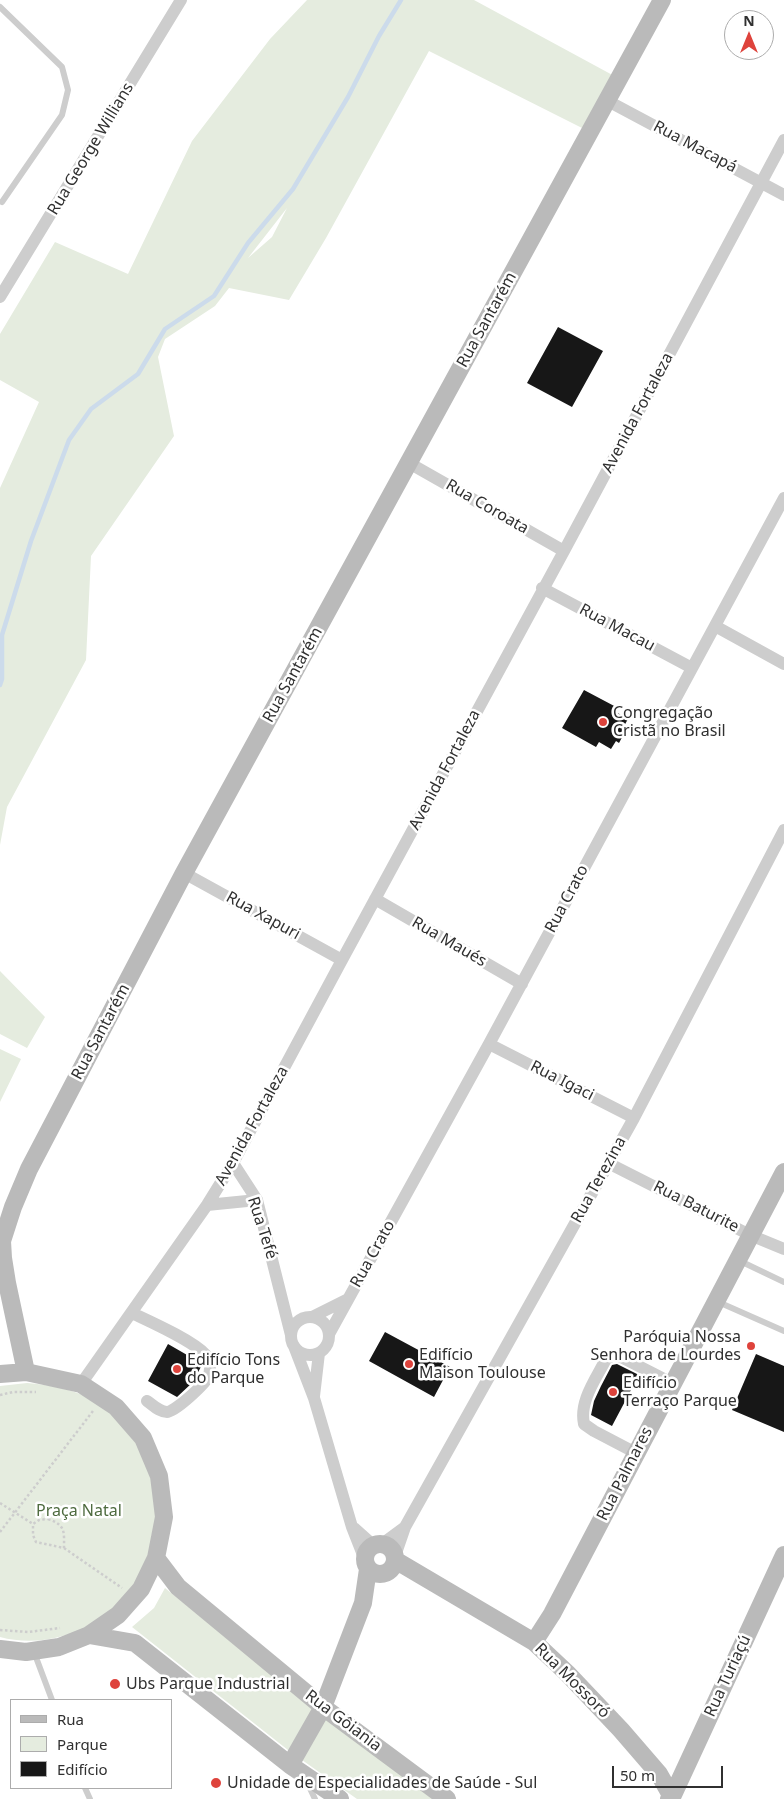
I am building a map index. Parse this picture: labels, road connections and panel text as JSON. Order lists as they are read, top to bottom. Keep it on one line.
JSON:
{"streets":{"street":["Rua Macapá","Rua George Willians","Rua Santarém","Avenida Fortaleza","Rua Coroata","Rua Macau","Rua Crato","Rua Xapuri","Rua Maués","Rua Igaci","Rua Terezina","Rua Baturite","Rua Tefé","Rua Palmares","Rua Turiaçú","Rua Mossoró","Rua Gôiania"]},"crossings":[["Rua Macapá","Rua Santarém"],["Rua Macapá","Avenida Fortaleza"],["Rua Santarém","Rua Coroata"],["Rua Santarém","Rua Xapuri"],["Avenida Fortaleza","Rua Coroata"],["Avenida Fortaleza","Rua Macau"],["Avenida Fortaleza","Rua Xapuri"],["Avenida Fortaleza","Rua Maués"],["Avenida Fortaleza","Rua Tefé"],["Rua Macau","Rua Crato"],["Rua Crato","Rua Maués"],["Rua Crato","Rua Igaci"],["Rua Crato","Rua Tefé"],["Rua Igaci","Rua Terezina"],["Rua Terezina","Rua Baturite"],["Rua Terezina","Rua Tefé"],["Rua Terezina","Rua Mossoró"],["Rua Terezina","Rua Gôiania"],["Rua Baturite","Rua Palmares"],["Rua Tefé","Rua Mossoró"],["Rua Palmares","Rua Mossoró"],["Rua Turiaçú","Rua Mossoró"]],"parks":["Praça Natal"],"places":["Congregação Cristã no Brasil","Paróquia Nossa Senhora de Lourdes","Edifício Maison Toulouse","Edifício Tons do Parque","Edifício Terraço Parque","Ubs Parque Industrial","Unidade de Especialidades de Saúde - Sul"],"legend":["Rua","Parque","Edifício"],"scale_bar":"50 m","north":"top"}
